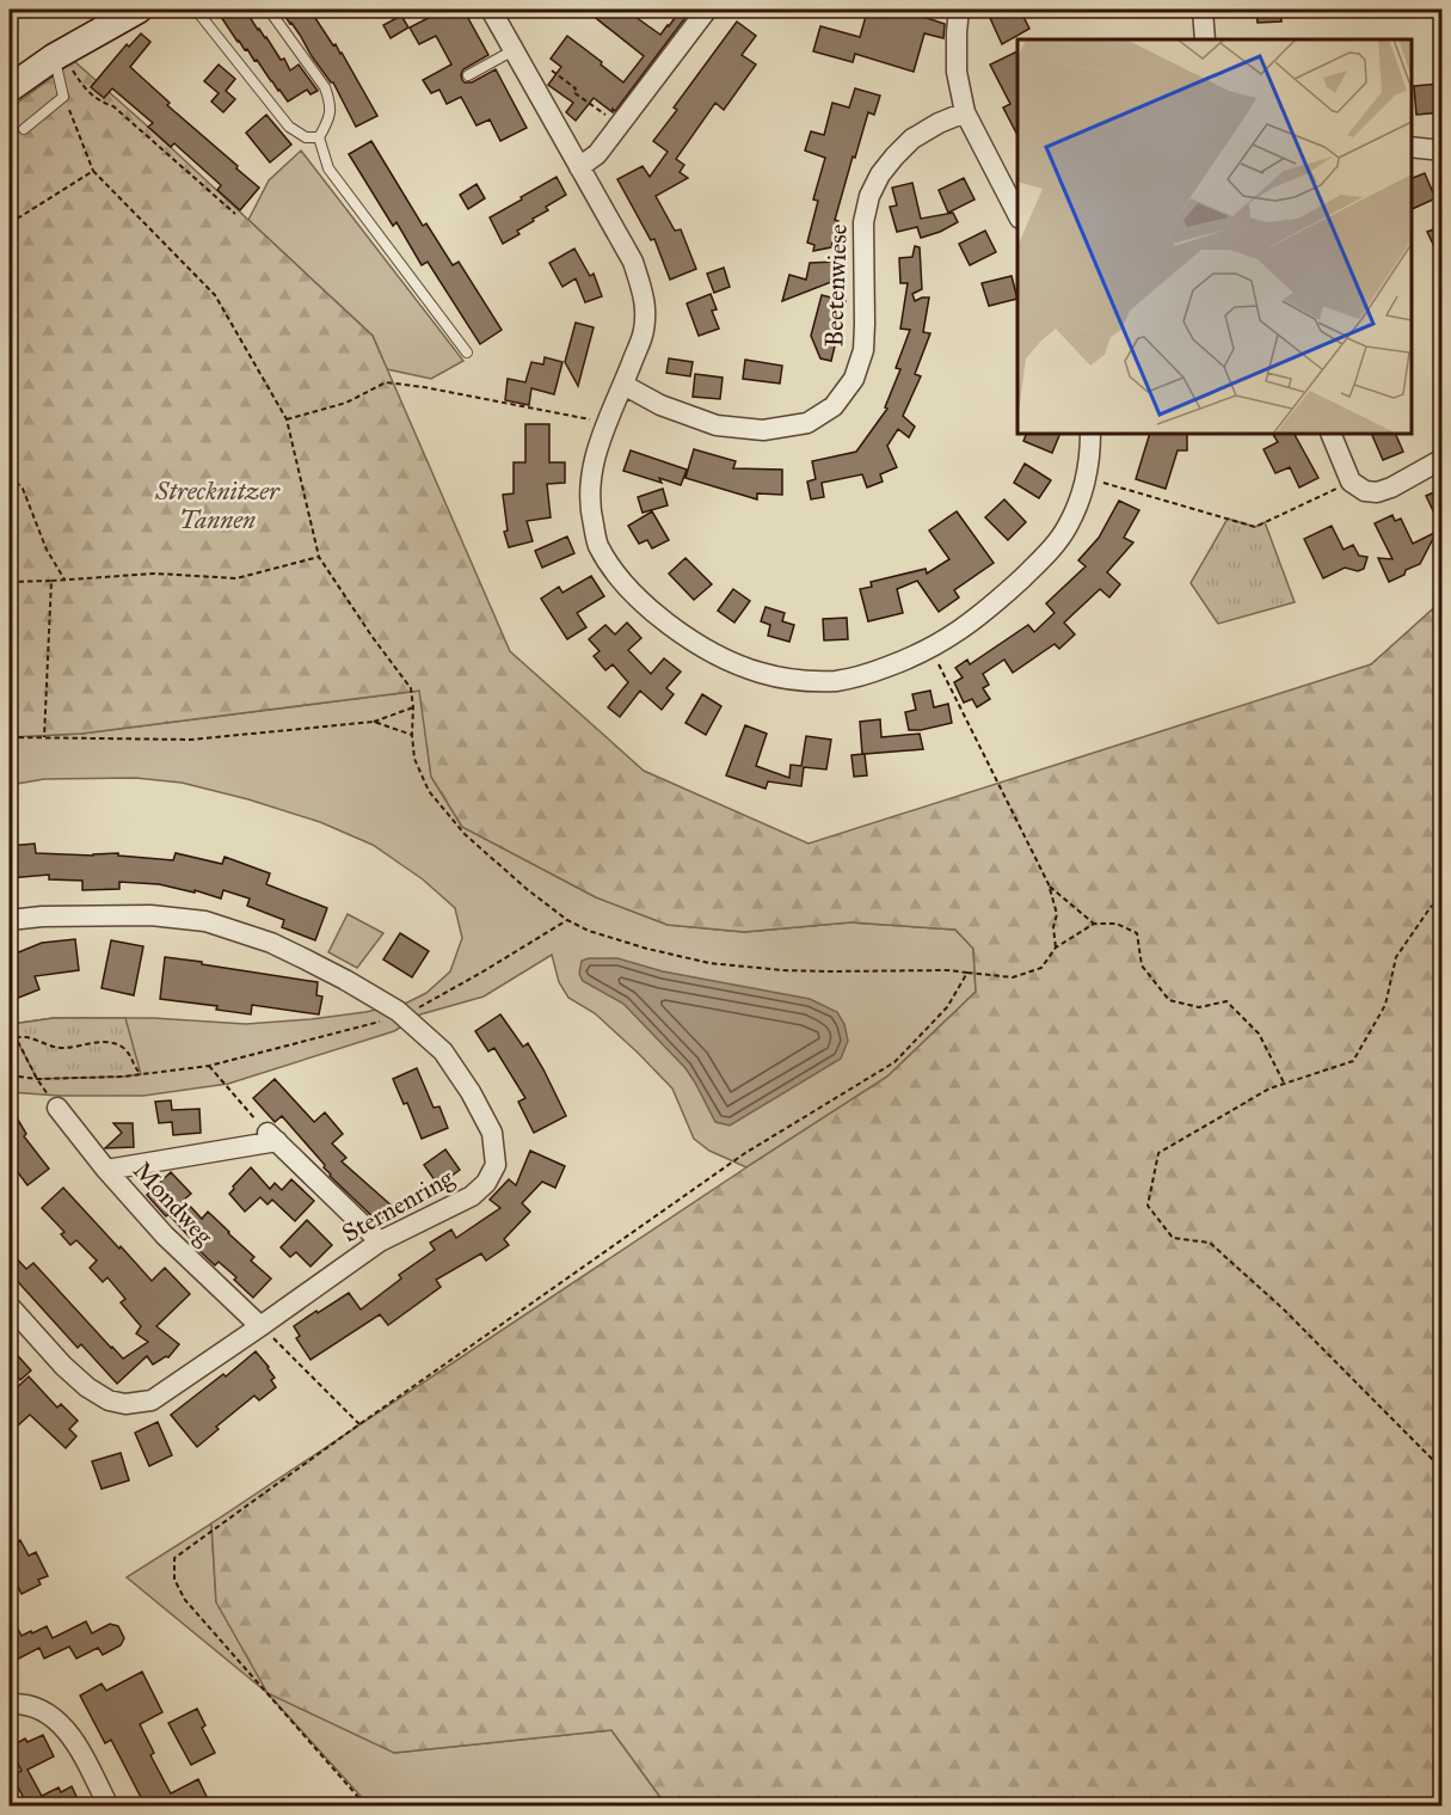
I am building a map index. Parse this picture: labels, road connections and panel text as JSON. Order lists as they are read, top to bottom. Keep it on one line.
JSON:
{"streets":{"street":["Beetenwiese","Mondweg","Sternenring"]},"crossings":[["Mondweg","Sternenring"]],"parks":["Strecknitzer Tannen"]}
